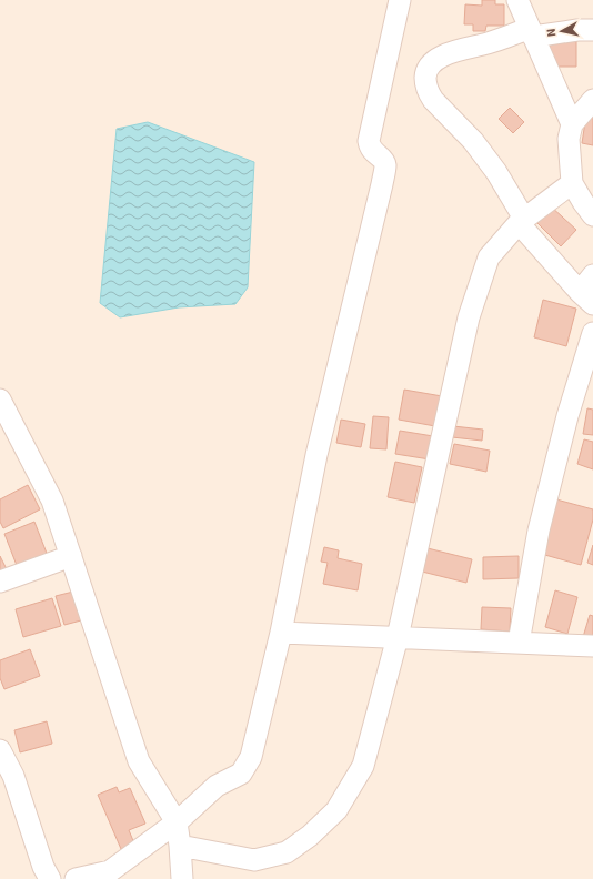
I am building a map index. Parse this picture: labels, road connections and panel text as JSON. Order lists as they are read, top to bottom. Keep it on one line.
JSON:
{"north":"left"}
